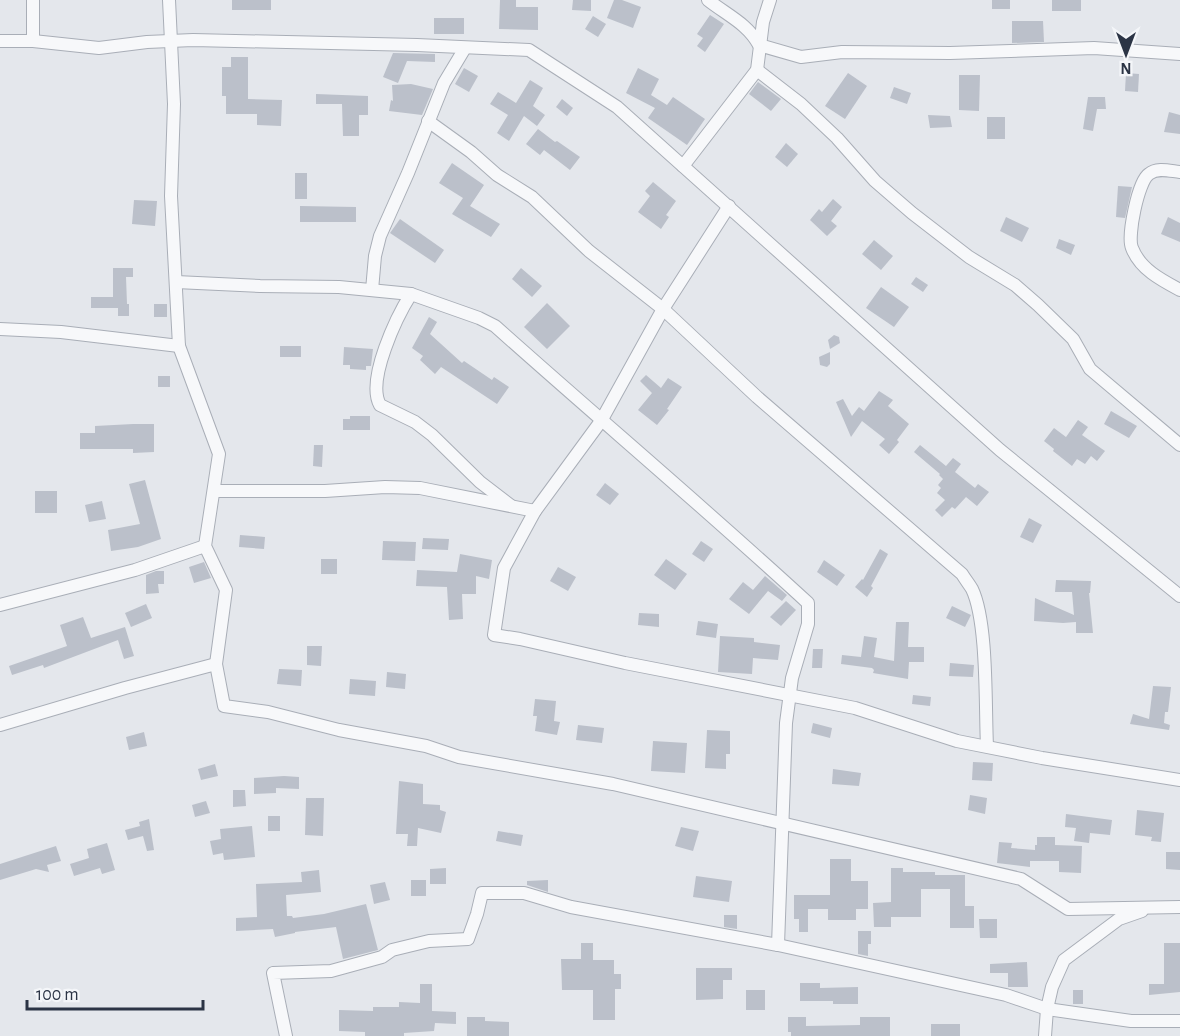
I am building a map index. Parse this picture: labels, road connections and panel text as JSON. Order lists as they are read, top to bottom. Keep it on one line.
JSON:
{"scale_bar":"100 m","north":"bottom"}
